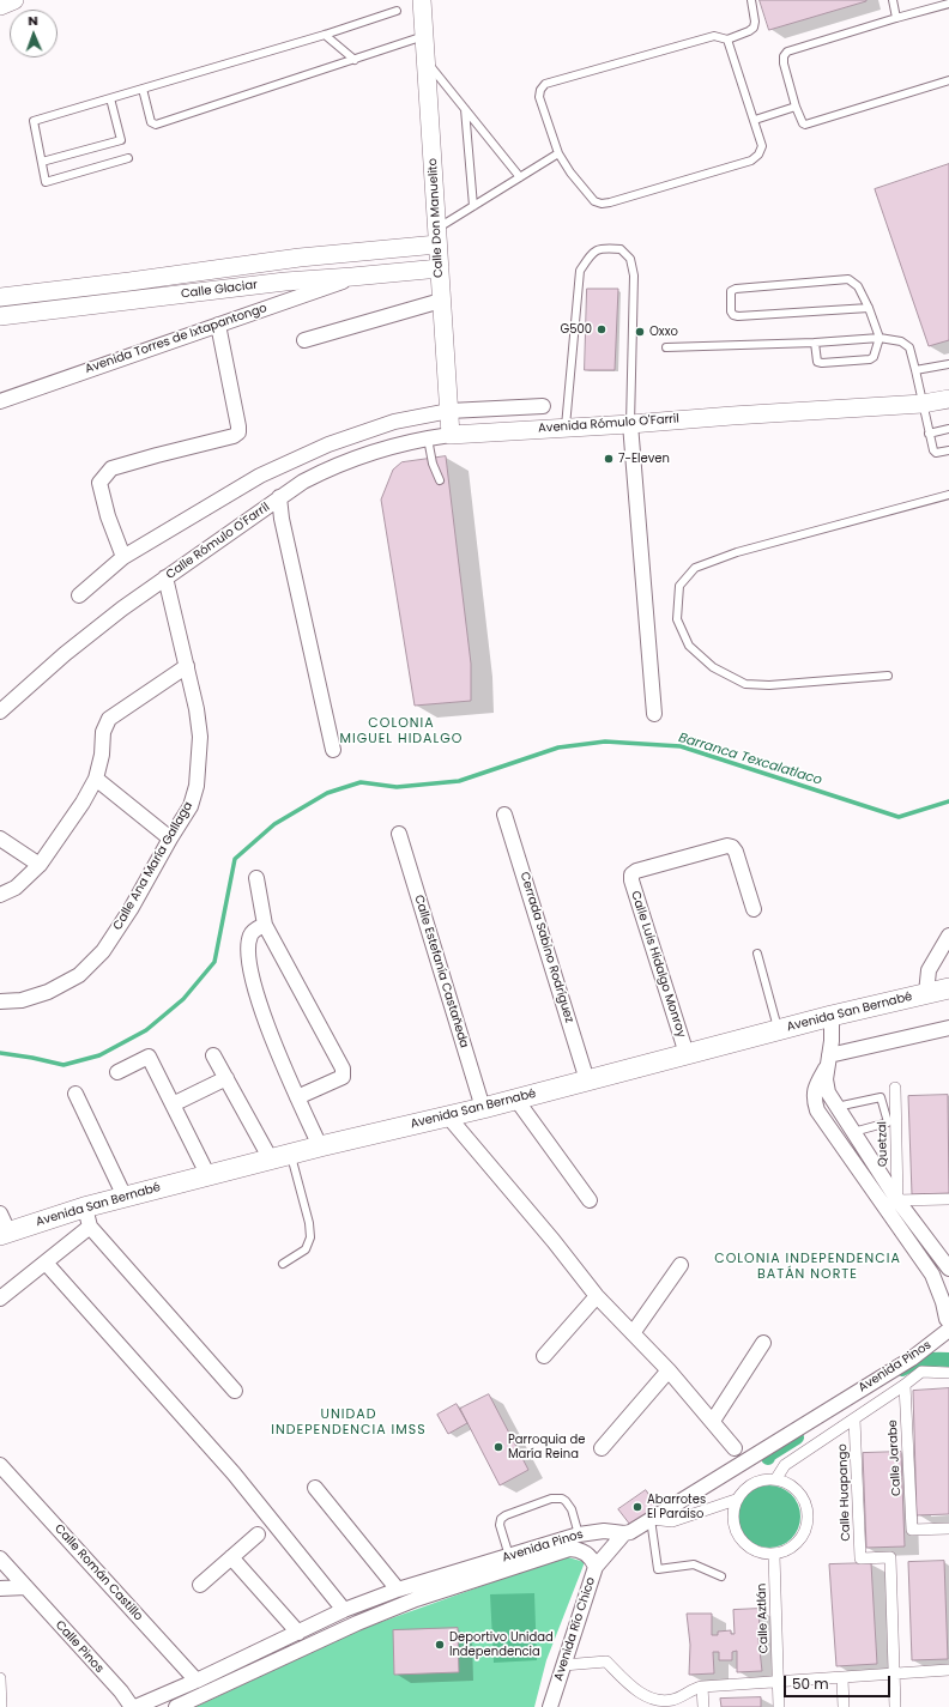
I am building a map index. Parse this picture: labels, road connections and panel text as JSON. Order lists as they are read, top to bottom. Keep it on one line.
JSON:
{"streets":{"main road":["Avenida San Bernabé"],"street":["Calle Don Manuelito","Calle Glaciar","Avenida Torres de Ixtapantongo","Avenida Rómulo O'Farril","Calle Rómulo O'Farril","Calle Ana María Gallaga","Cerrada Sabino Rodríguez","Calle Luis Hidalgo Monroy","Calle Estefanía Castañeda","Quetzal","Avenida Pinos","Calle Jarabe","Calle Huapango","Calle Román Castillo","Calle Aztlán","Avenida Río Chico","Calle Pinos"]},"crossings":[["Calle Don Manuelito","Calle Glaciar"],["Calle Don Manuelito","Avenida Rómulo O'Farril"],["Calle Glaciar","Avenida Torres de Ixtapantongo"],["Avenida Rómulo O'Farril","Calle Rómulo O'Farril"],["Calle Rómulo O'Farril","Calle Ana María Gallaga"],["Cerrada Sabino Rodríguez","Avenida San Bernabé"],["Calle Luis Hidalgo Monroy","Avenida San Bernabé"],["Calle Estefanía Castañeda","Avenida San Bernabé"],["Avenida Pinos","Calle Román Castillo"],["Avenida Pinos","Avenida Río Chico"],["Avenida Pinos","Calle Pinos"]],"districts":["COLONIA MIGUEL HIDALGO","COLONIA INDEPENDENCIA BATÁN NORTE","UNIDAD INDEPENDENCIA IMSS"],"water":["Barranca Texcalatlaco"],"places":["G500","Oxxo","7-Eleven","Parroquia de María Reina","Abarrotes El Paraiso","Deportivo Unidad Independencia"],"scale_bar":"50 m","north":"top"}
